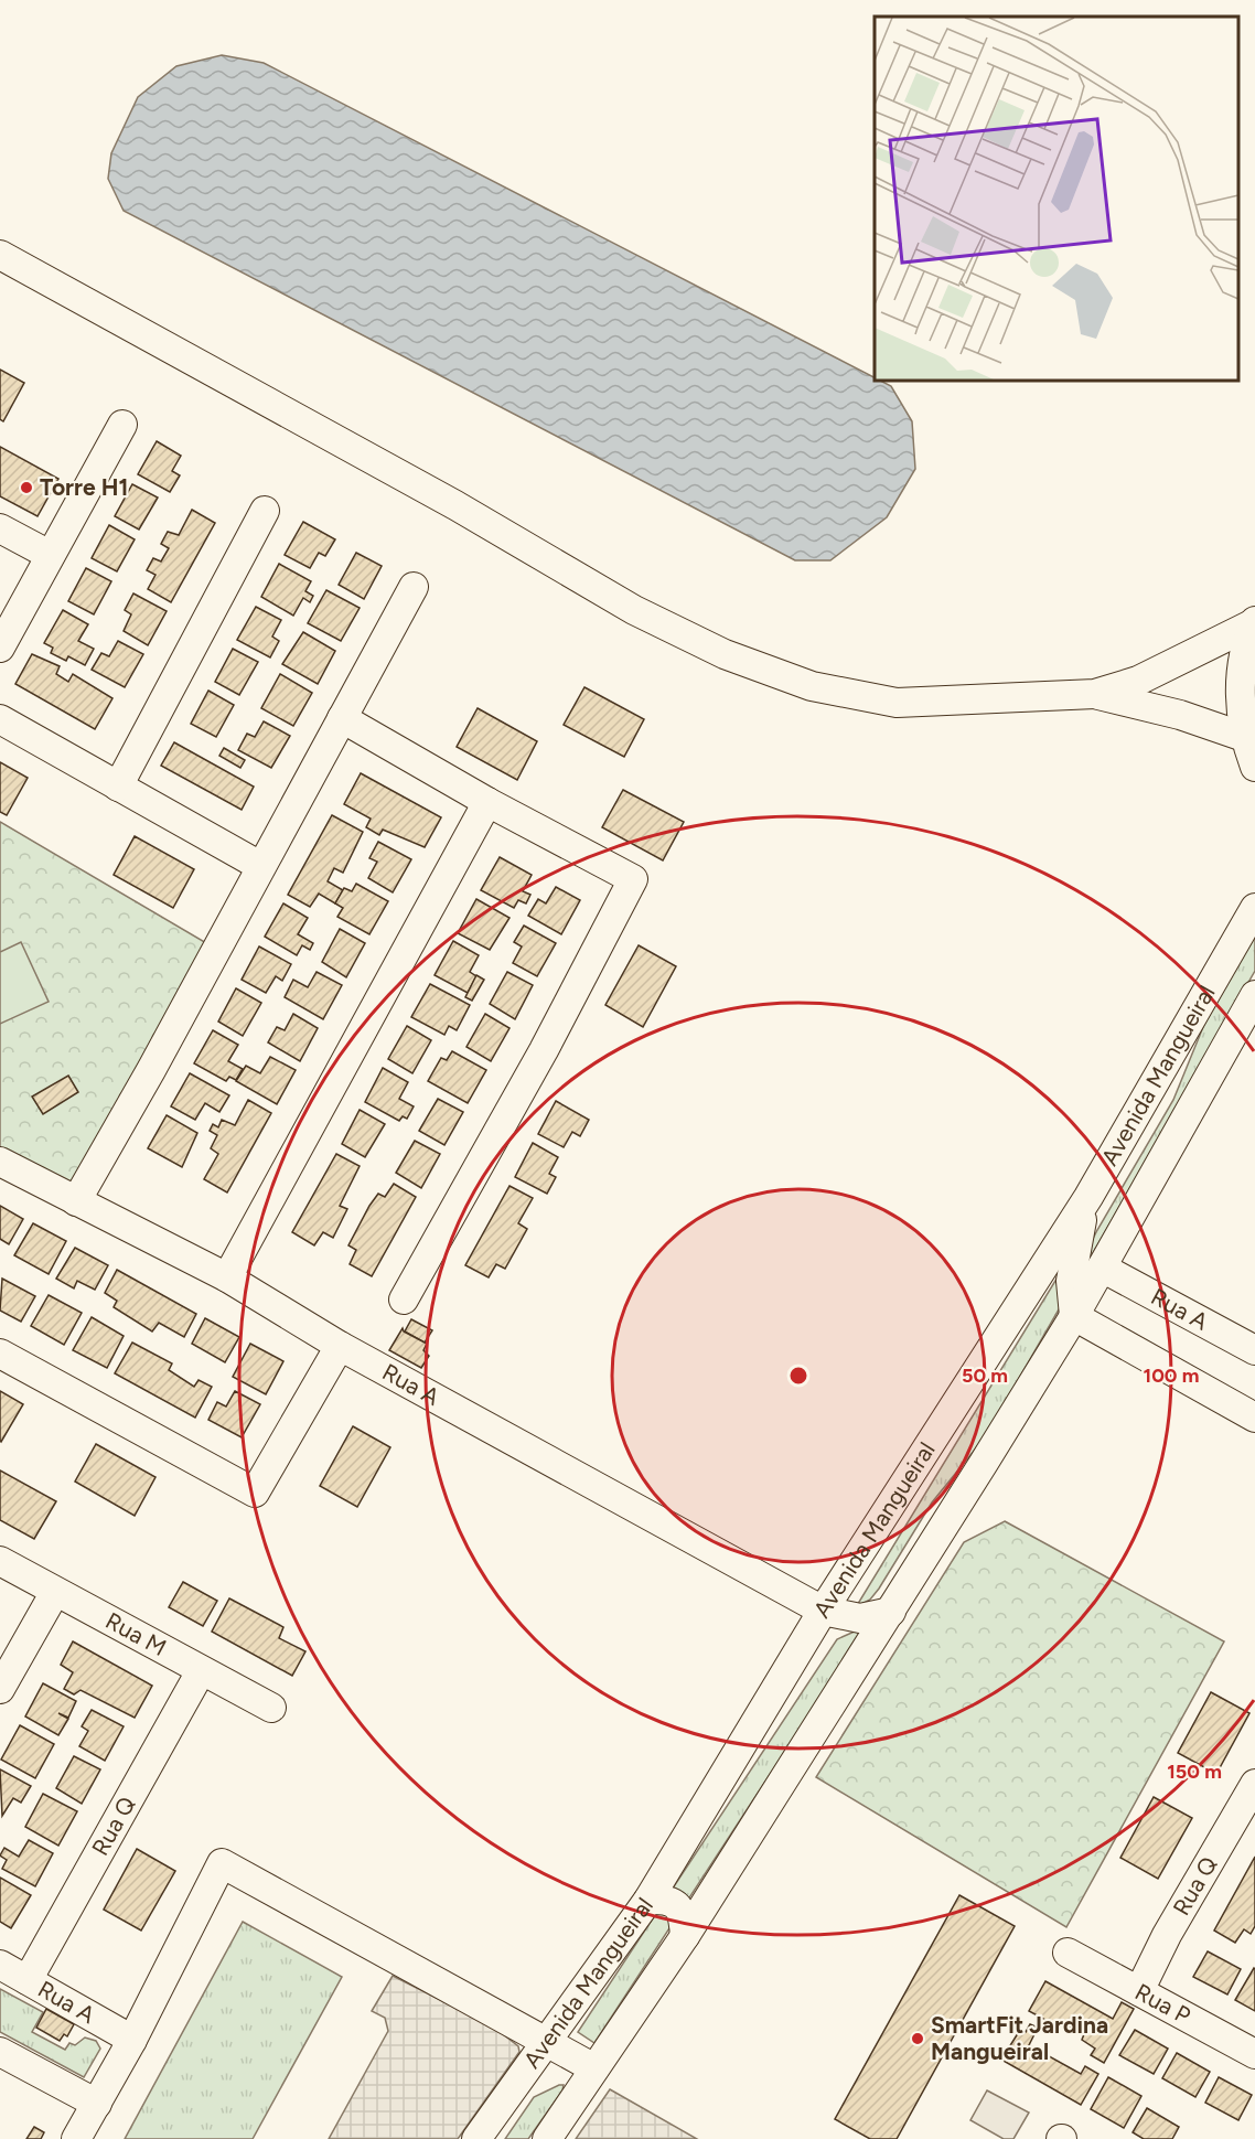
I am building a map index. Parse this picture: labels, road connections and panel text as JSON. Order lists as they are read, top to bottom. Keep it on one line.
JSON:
{"streets":{"street":["Avenida Mangueiral","Rua A","Rua M","Rua Q","Rua P"]},"crossings":[["Avenida Mangueiral","Rua A"],["Rua A","Rua Q"],["Rua M","Rua Q"],["Rua Q","Rua P"]],"places":["Torre H1","SmartFit Jardina Mangueiral"],"rings":["50 m","100 m","150 m"]}
